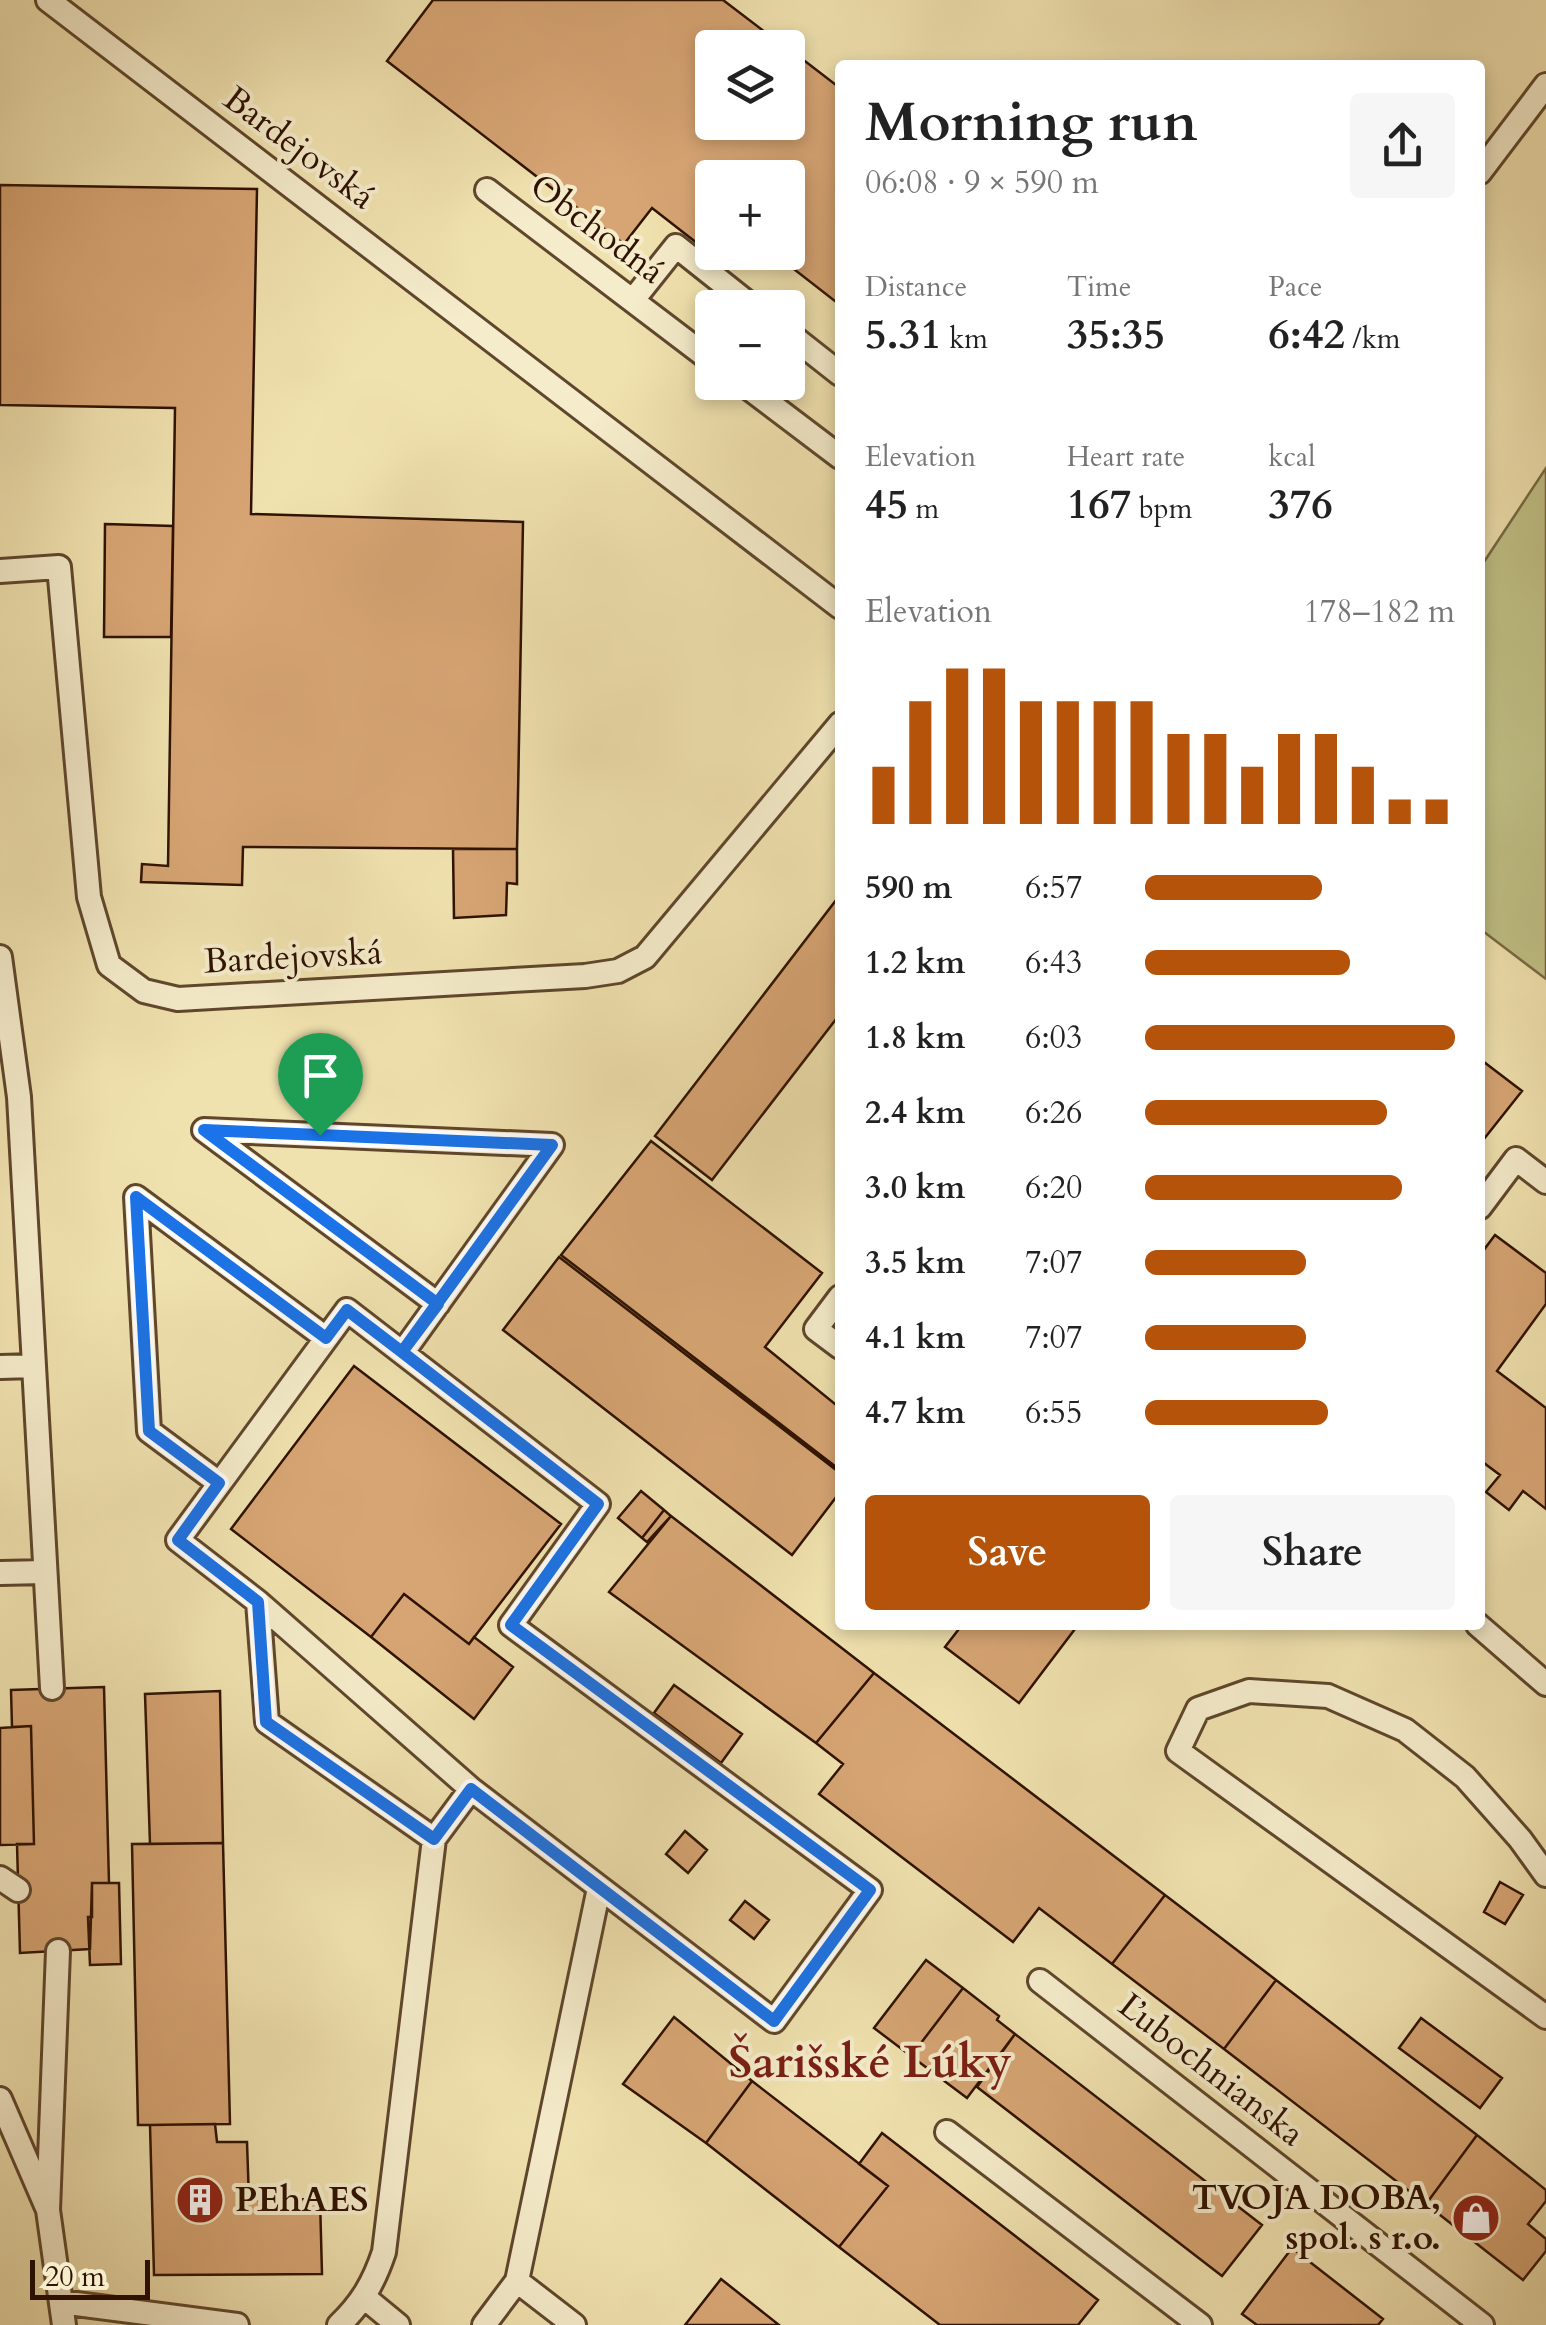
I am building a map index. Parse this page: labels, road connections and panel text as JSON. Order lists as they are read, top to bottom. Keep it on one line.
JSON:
{"streets":{"lane":["Bardejovská","Obchodná","Ľubochnianska"]},"districts":["Šarišské Lúky"],"places":{"building":["PEhAES"],"shop":["TVOJA DOBA, spol. s r.o."]},"scale_bar":"20 m","page":{"map_buttons":["+","−"],"heading":["Morning run","06:08 · 9 × 590 m"],"stats":[["Distance","5.31 km"],["Time","35:35"],["Pace","6:42 /km"],["Elevation","45 m"],["Heart rate","167 bpm"],["kcal","376"]],"chart":["Elevation","178–182 m"],"list":[{"name":"590 m","note":"6:57"},{"name":"1.2 km","note":"6:43"},{"name":"1.8 km","note":"6:03"},{"name":"2.4 km","note":"6:26"},{"name":"3.0 km","note":"6:20"},{"name":"3.5 km","note":"7:07"},{"name":"4.1 km","note":"7:07"},{"name":"4.7 km","note":"6:55"}],"buttons":["Save","Share"],"scale":"20 m"}}
